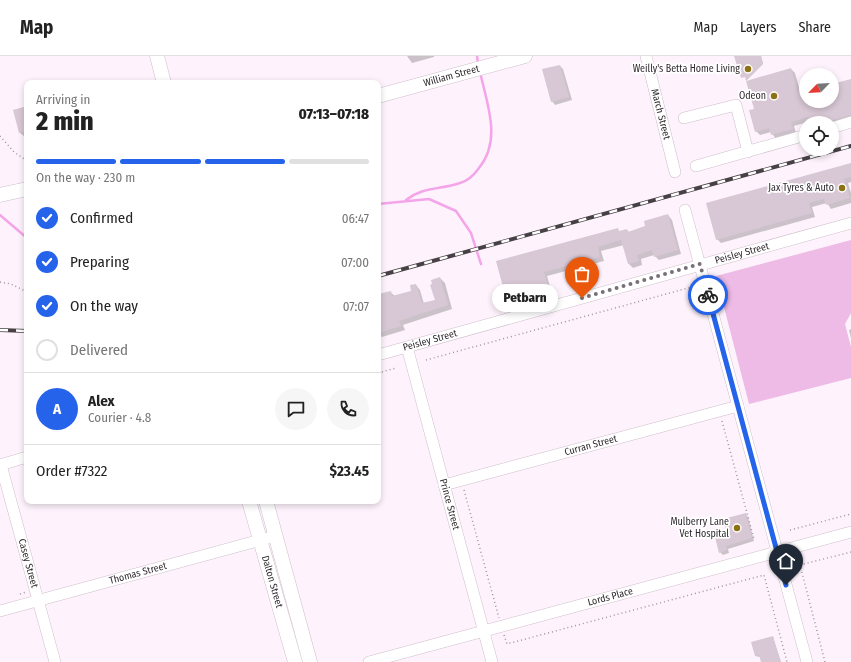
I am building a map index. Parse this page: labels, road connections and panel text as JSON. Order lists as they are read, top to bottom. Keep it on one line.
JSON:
{"streets":{"main road":["William Street","Dalton Street"],"street":["March Street","Peisley Street","Curran Street","Prince Street","Casey Street","Thomas Street","Lords Place"]},"crossings":[["Peisley Street","Prince Street"],["Curran Street","Prince Street"],["Prince Street","Lords Place"],["Casey Street","Thomas Street"],["Thomas Street","Dalton Street"]],"places":["Weilly's Betta Home Living","Odeon","Jax Tyres & Auto","Petbarn","Mulberry Lane Vet Hospital"],"north":"bottom left","page":{"header":"Map","nav":["Map","Layers","Share"],"heading":["2 min","Arriving in","07:13–07:18"],"panel":["Alex","Courier · 4.8","Order #7322","$23.45"],"bar":"On the way · 230 m","list":[["Confirmed","06:47"],["Preparing","07:00"],["On the way","07:07"],"Delivered"],"bubble":"Petbarn","round":"A"}}
